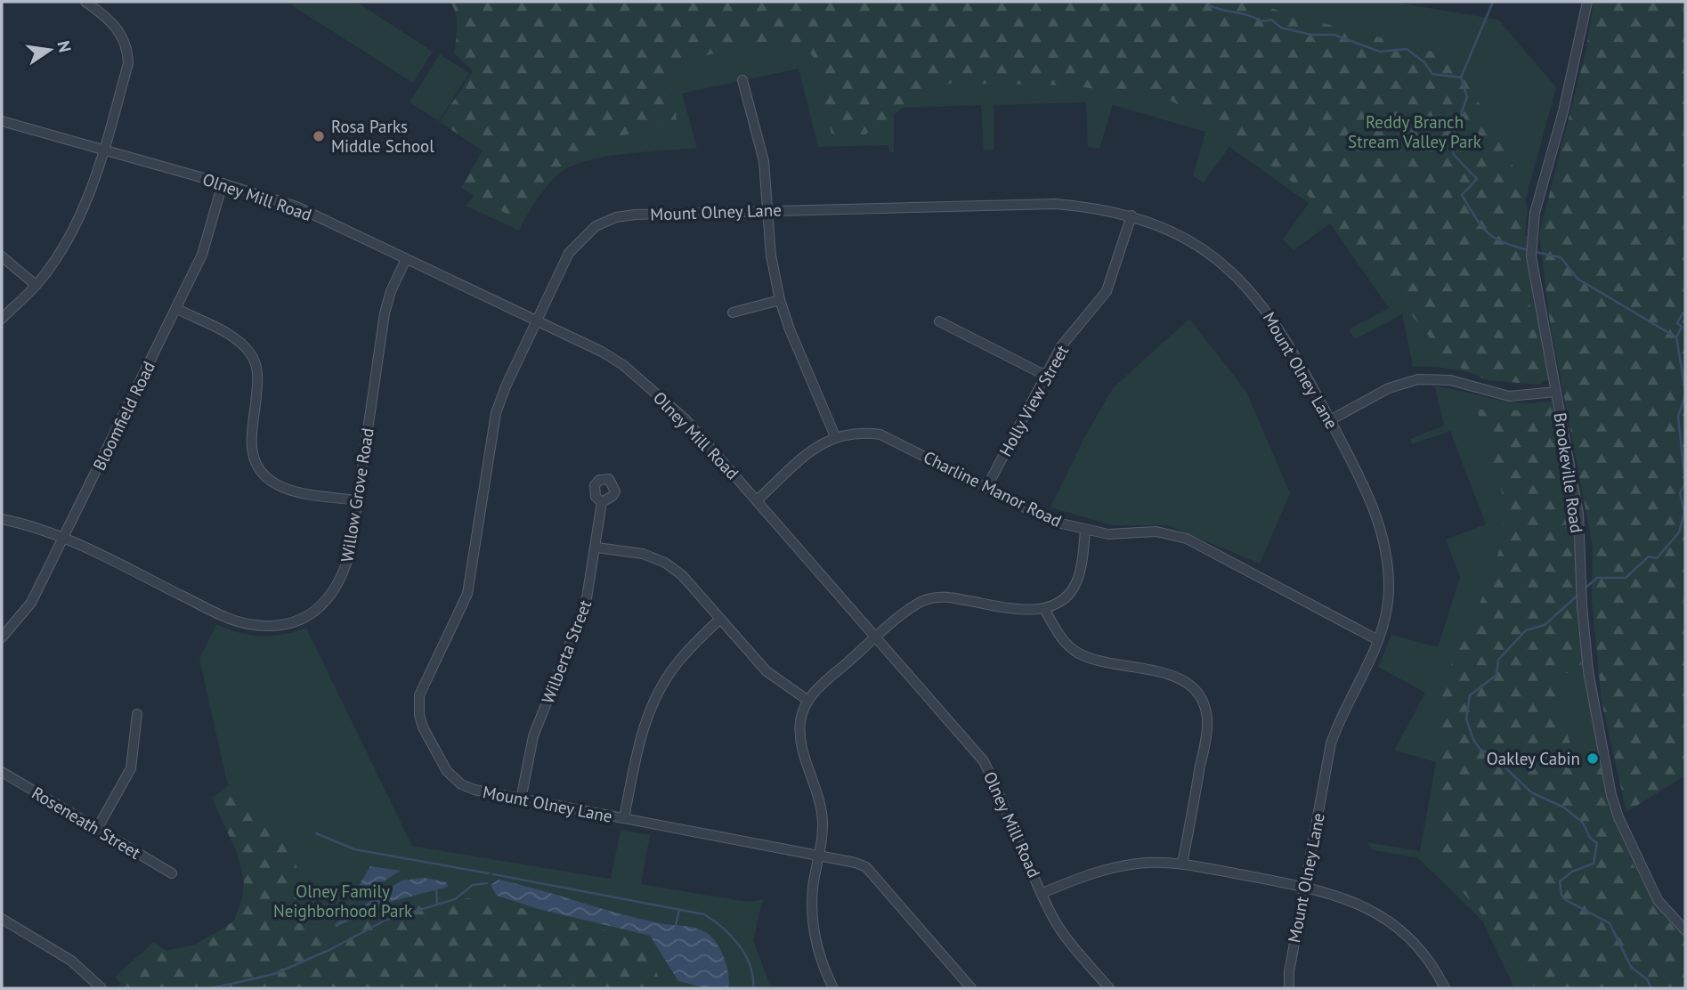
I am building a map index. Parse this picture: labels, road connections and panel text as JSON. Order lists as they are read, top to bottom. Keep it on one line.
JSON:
{"streets":{"street":["Olney Mill Road","Mount Olney Lane","Holly View Street","Bloomfield Road","Brookeville Road","Charline Manor Road","Willow Grove Road","Wilberta Street","Roseneath Street"]},"crossings":[["Olney Mill Road","Mount Olney Lane"],["Olney Mill Road","Bloomfield Road"],["Olney Mill Road","Charline Manor Road"],["Olney Mill Road","Willow Grove Road"],["Mount Olney Lane","Holly View Street"],["Mount Olney Lane","Charline Manor Road"],["Mount Olney Lane","Wilberta Street"],["Holly View Street","Charline Manor Road"],["Bloomfield Road","Willow Grove Road"]],"parks":["Reddy Branch Stream Valley Park","Olney Family Neighborhood Park"],"places":["Rosa Parks Middle School","Oakley Cabin"],"north":"right"}
